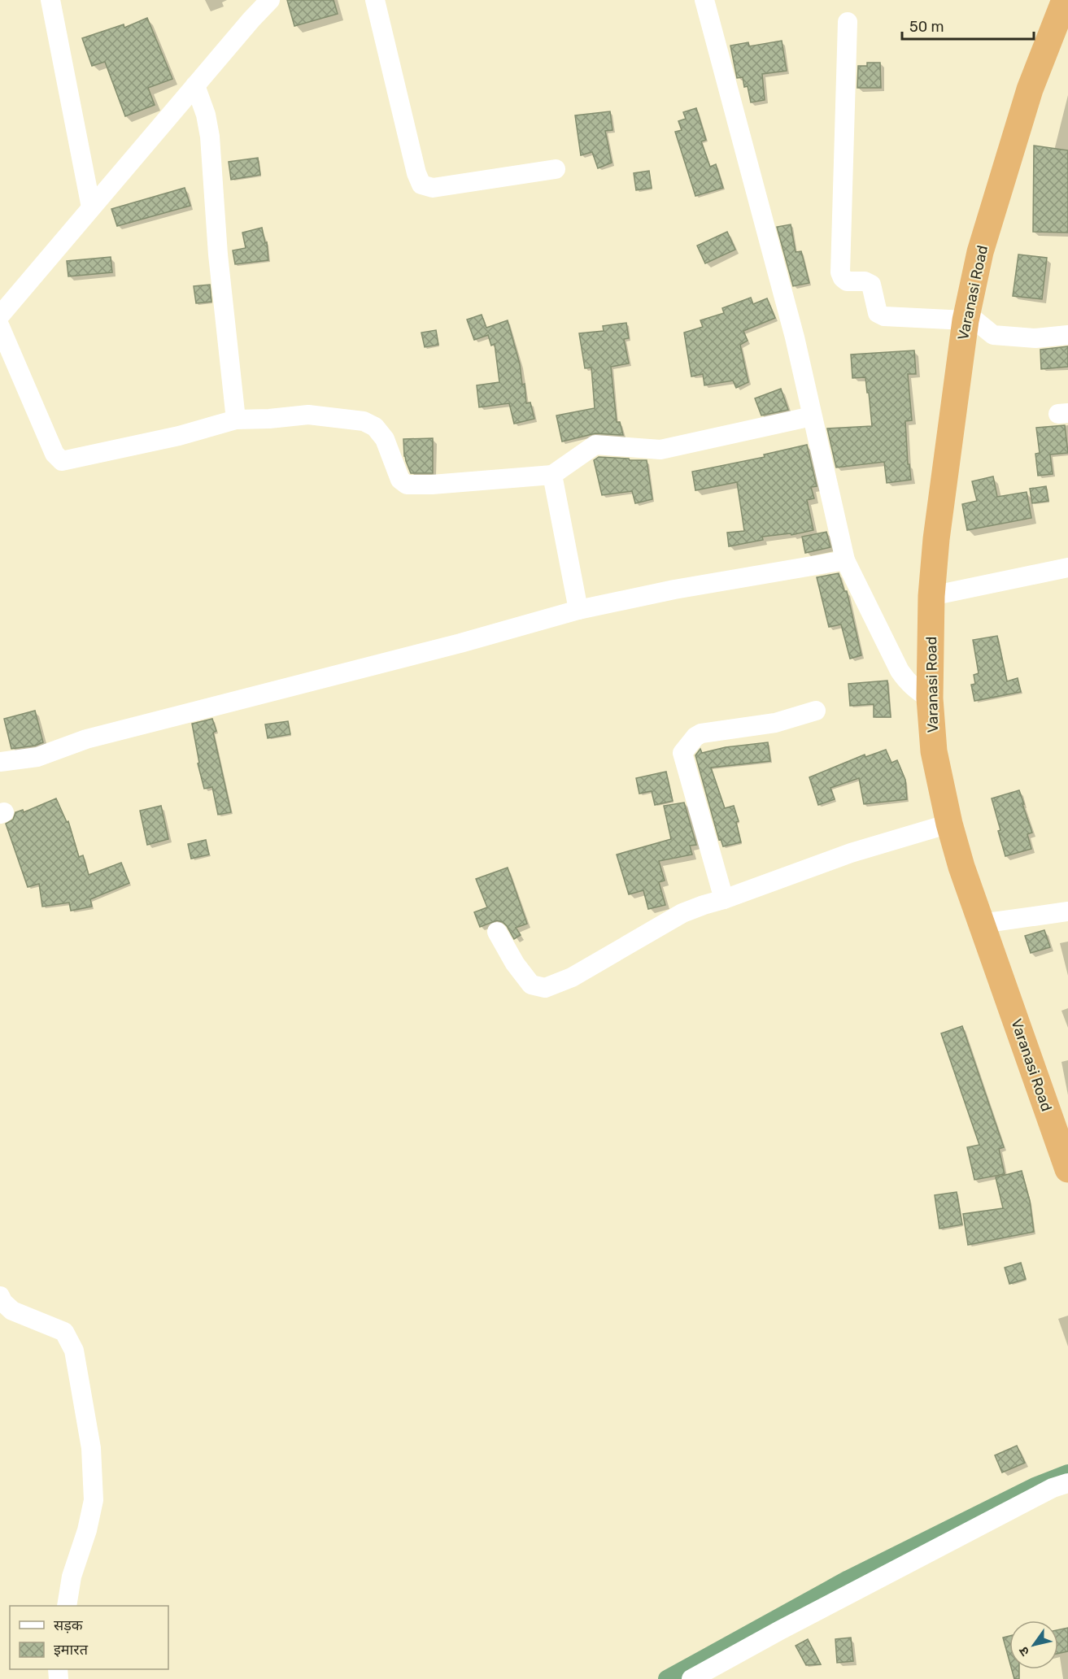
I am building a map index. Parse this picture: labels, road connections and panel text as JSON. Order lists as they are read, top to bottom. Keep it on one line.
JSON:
{"streets":{"highway":["Varanasi Road"]},"legend":["सड़क","इमारत"],"scale_bar":"50 m","north":"bottom left"}
